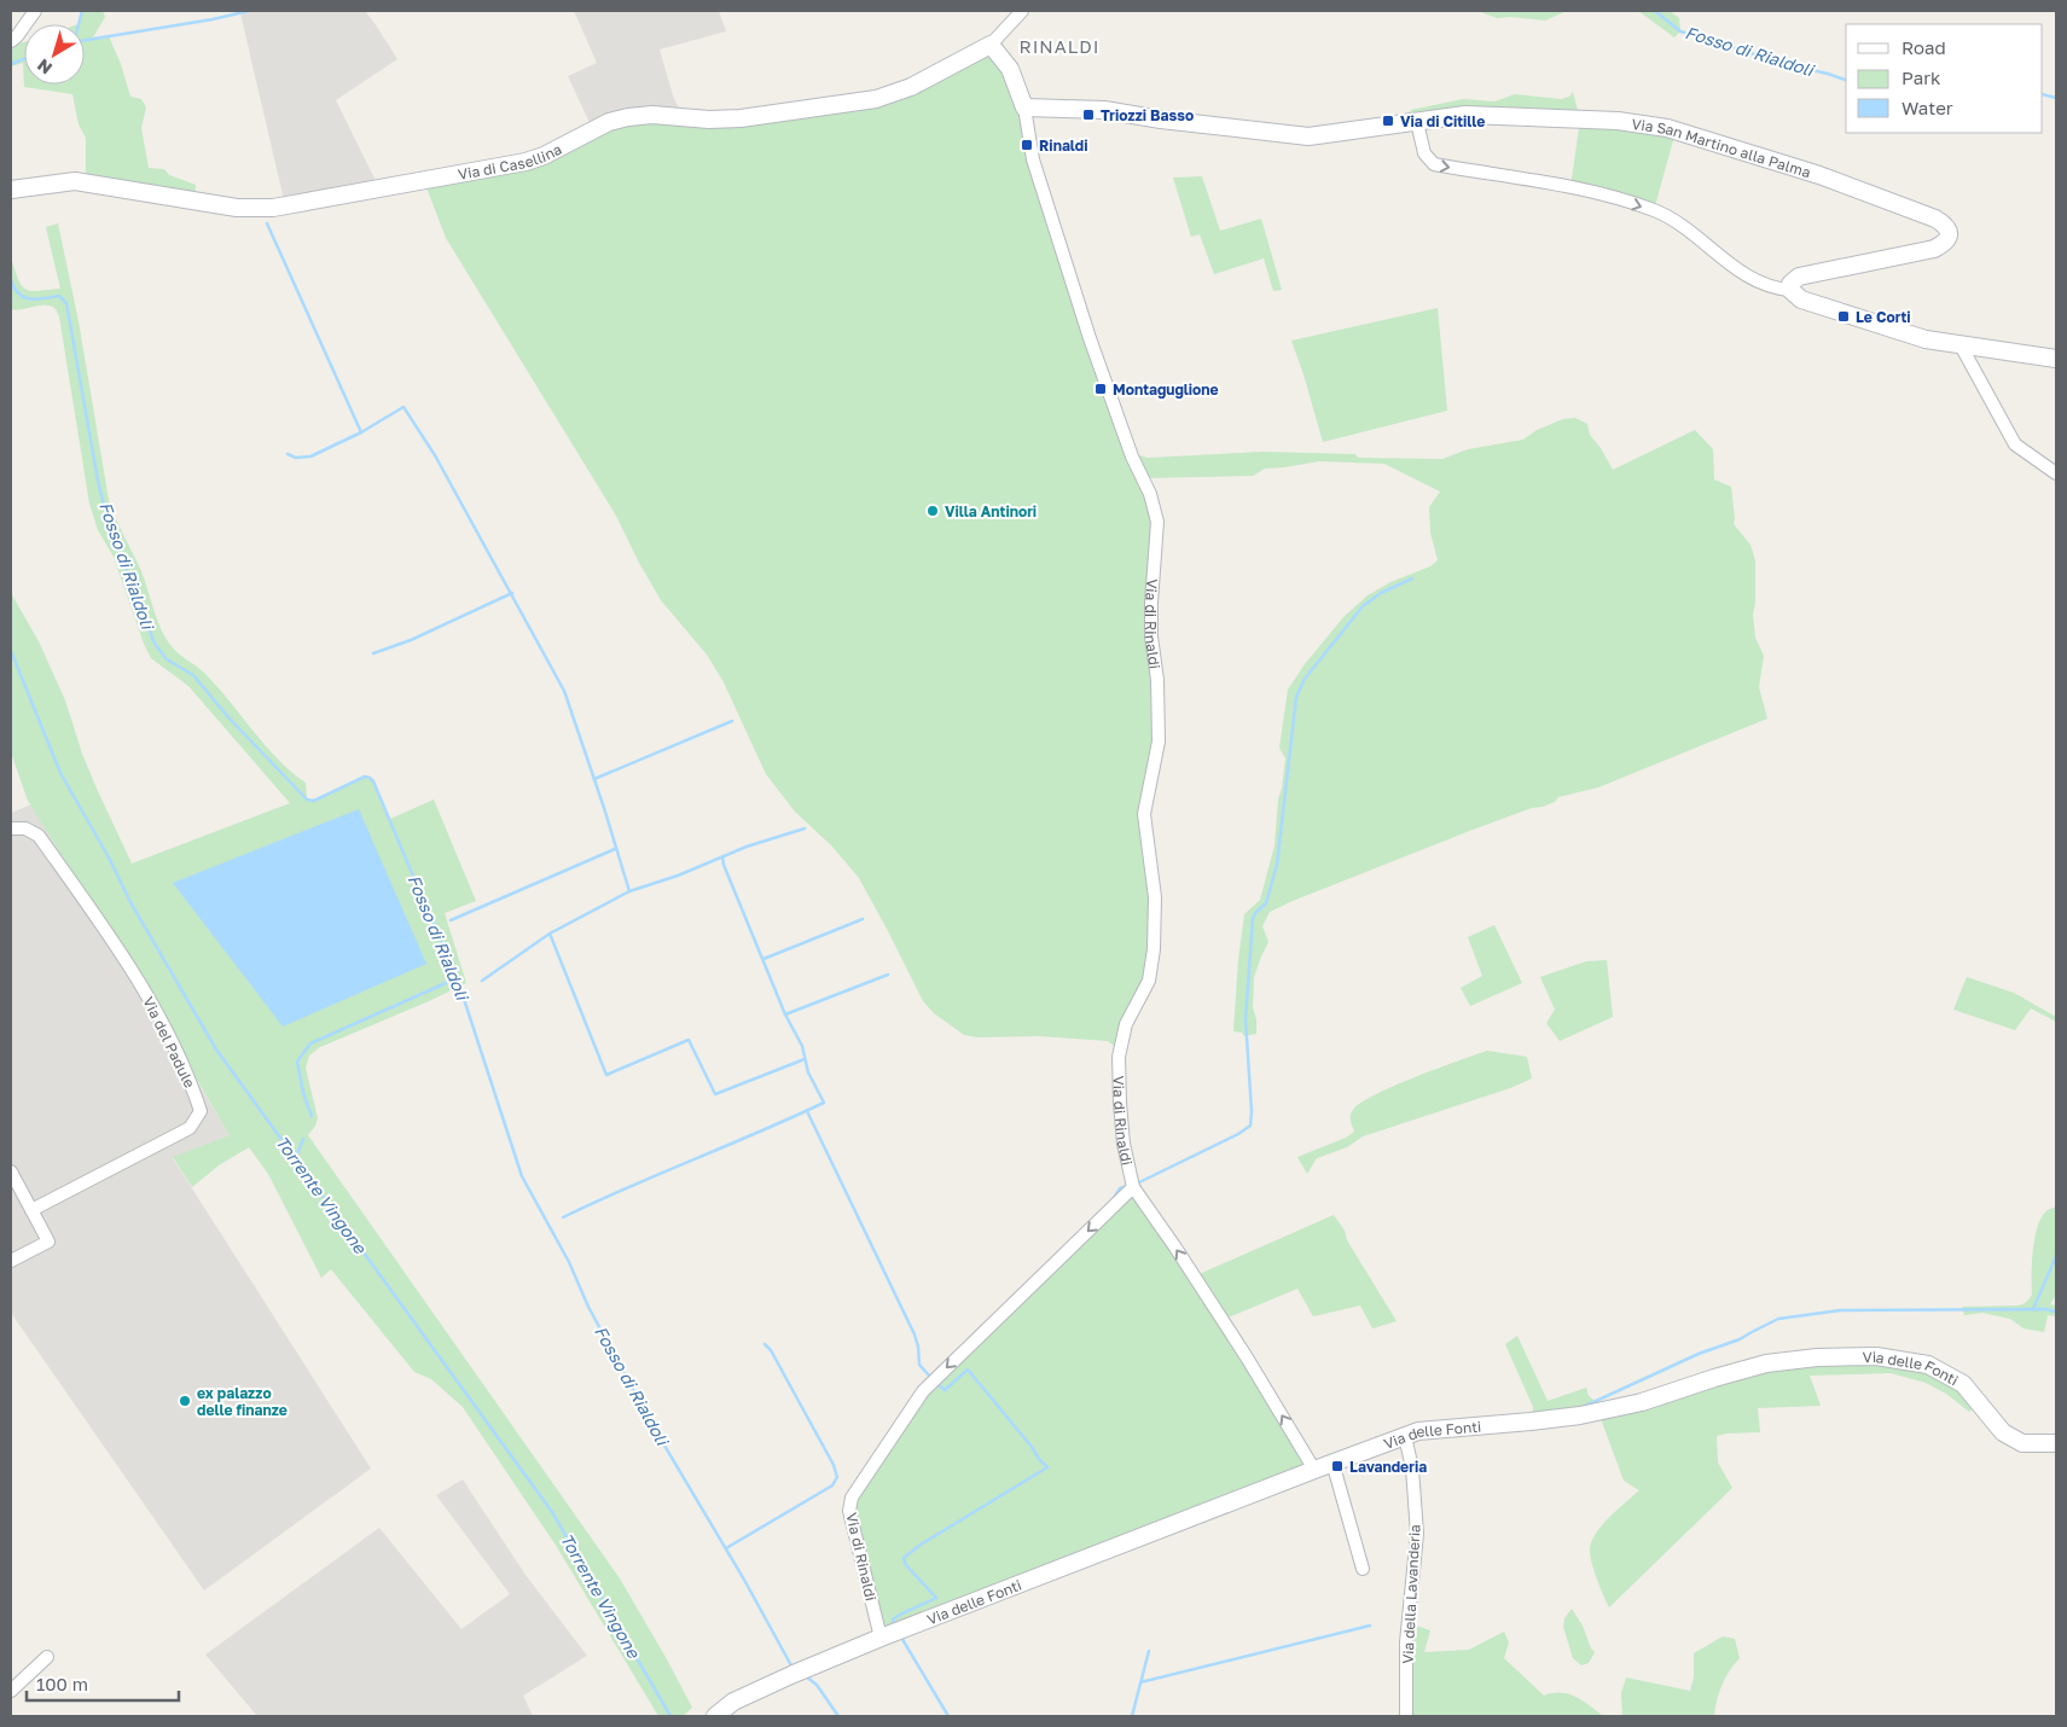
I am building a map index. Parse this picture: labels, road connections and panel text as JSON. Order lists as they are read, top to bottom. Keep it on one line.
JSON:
{"streets":{"street":["Via San Martino alla Palma","Via di Casellina","Via di Rinaldi","Via del Padule","Via delle Fonti","Via della Lavanderia"]},"crossings":[["Via San Martino alla Palma","Via di Rinaldi"],["Via di Casellina","Via di Rinaldi"],["Via di Rinaldi","Via delle Fonti"],["Via delle Fonti","Via della Lavanderia"]],"districts":["RINALDI"],"water":["Fosso di Rialdoli","Torrente Vingone"],"places":{"transit":["Triozzi Basso","Via di Citille","Rinaldi","Le Corti","Montaguglione","Lavanderia"],"other":["Villa Antinori","ex palazzo delle finanze"]},"legend":["Road","Park","Water"],"scale_bar":"100 m","north":"bottom left"}
